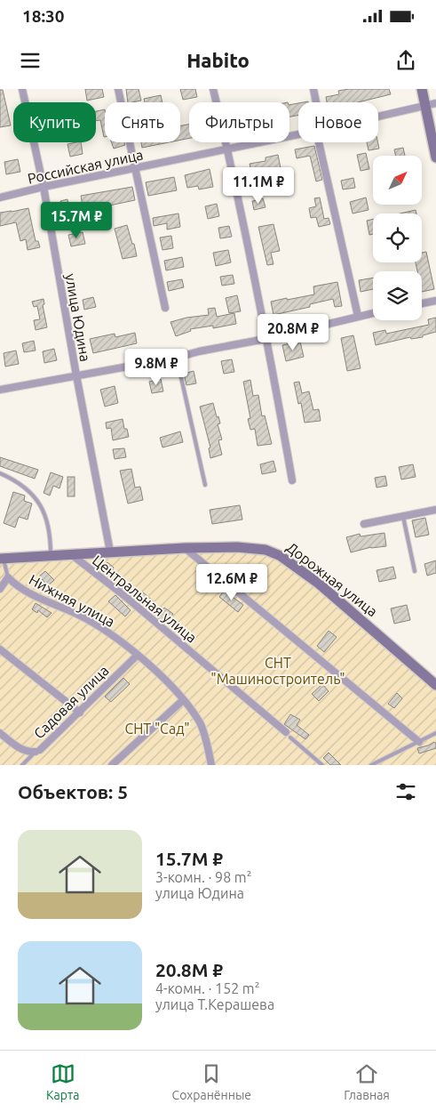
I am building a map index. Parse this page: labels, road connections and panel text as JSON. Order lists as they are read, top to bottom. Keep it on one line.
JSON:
{"streets":{"street":["Российская улица","улица Юдина","Дорожная улица","Центральная улица","Нижняя улица","Садовая улица"]},"crossings":[["Российская улица","улица Юдина"],["улица Юдина","Дорожная улица"],["Дорожная улица","Центральная улица"],["Дорожная улица","Нижняя улица"],["Нижняя улица","Садовая улица"]],"parks":["СНТ \"Машиностроитель\"","СНТ \"Сад\""],"north":"top right","page":{"status":"18:30","header":"Habito","chip":["Купить","Снять","Фильтры","Новое"],"price":["11.1M ₽","15.7M ₽","20.8M ₽","9.8M ₽","12.6M ₽"],"heading":"Объектов: 5","list":[{"name":"15.7M ₽","note":"3-комн. · 98 m² · улица Юдина"},{"name":"20.8M ₽","note":"4-комн. · 152 m² · улица Т.Керашева"}],"tabs":["Карта","Сохранённые","Главная"]}}
